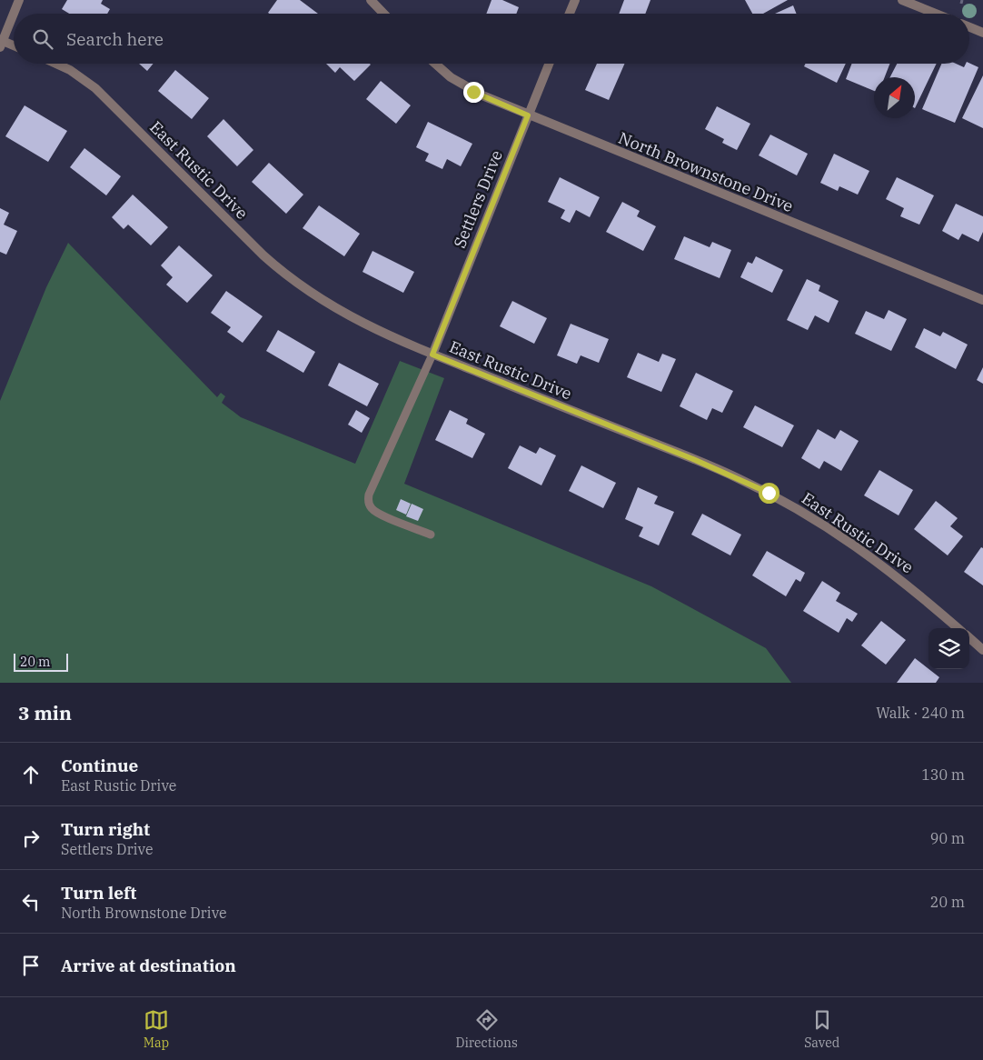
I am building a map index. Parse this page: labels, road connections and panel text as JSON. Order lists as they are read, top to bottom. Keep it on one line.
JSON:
{"streets":{"street":["East Rustic Drive","North Brownstone Drive","Settlers Drive"]},"crossings":[["East Rustic Drive","Settlers Drive"],["North Brownstone Drive","Settlers Drive"]],"scale_bar":"20 m","north":"top right","page":{"search":"Search here","scale":"20 m","heading":["3 min","Walk · 240 m"],"list":[["Continue","East Rustic Drive","130 m"],["Turn right","Settlers Drive","90 m"],["Turn left","North Brownstone Drive","20 m"],"Arrive at destination"],"nav":["Map","Directions","Saved"]}}
